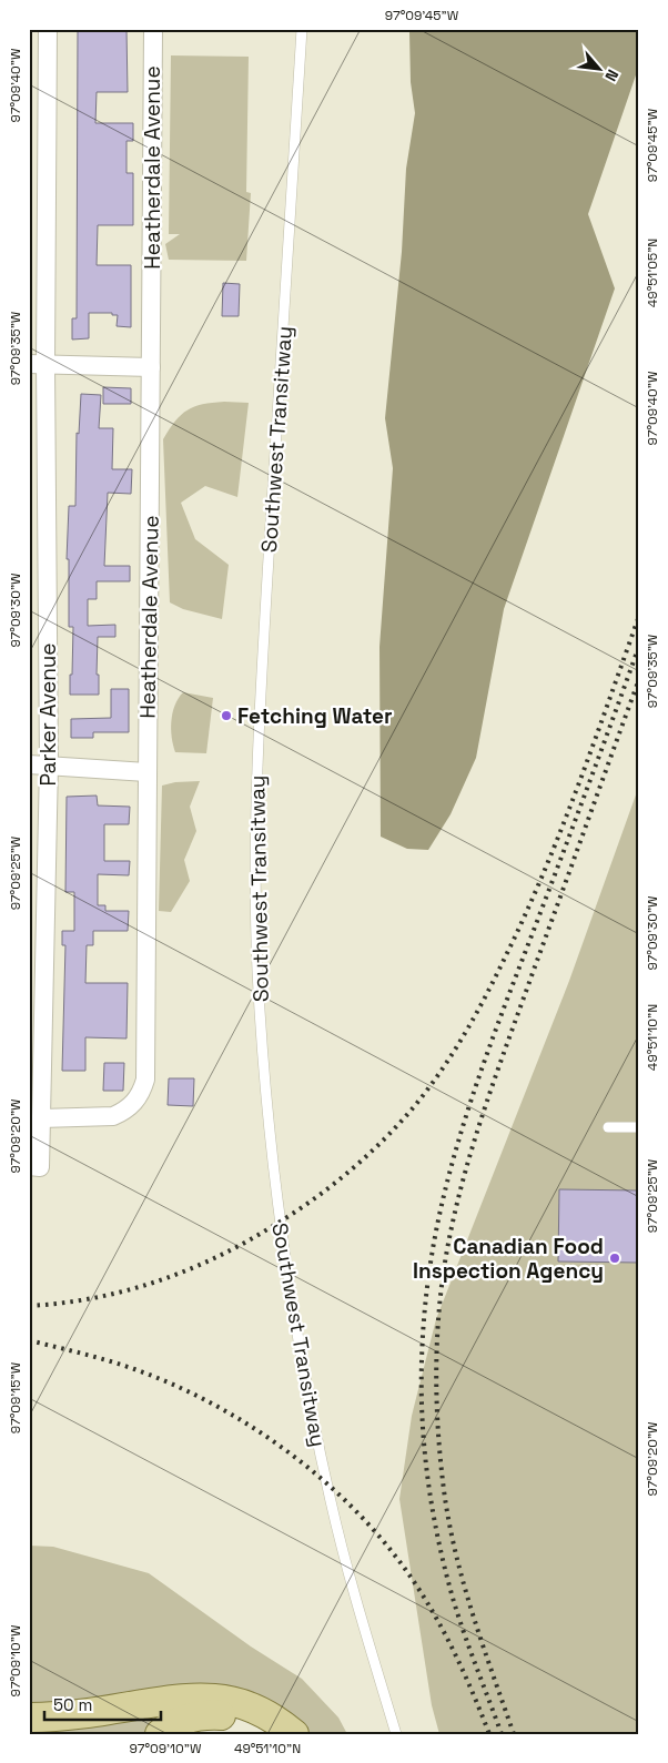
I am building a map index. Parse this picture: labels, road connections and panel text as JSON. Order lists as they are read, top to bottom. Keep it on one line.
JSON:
{"streets":{"street":["Heatherdale Avenue","Parker Avenue"],"lane":["Southwest Transitway"]},"crossings":[["Heatherdale Avenue","Parker Avenue"]],"places":["Fetching Water","Canadian Food Inspection Agency"],"scale_bar":"50 m","north":"bottom right","coordinates":["97°09'45\"W","97°09'40\"W","49°51'05\"N","97°09'35\"W","97°09'30\"W","97°09'25\"W","49°51'10\"N","97°09'20\"W","97°09'15\"W","97°09'10\"W"]}
